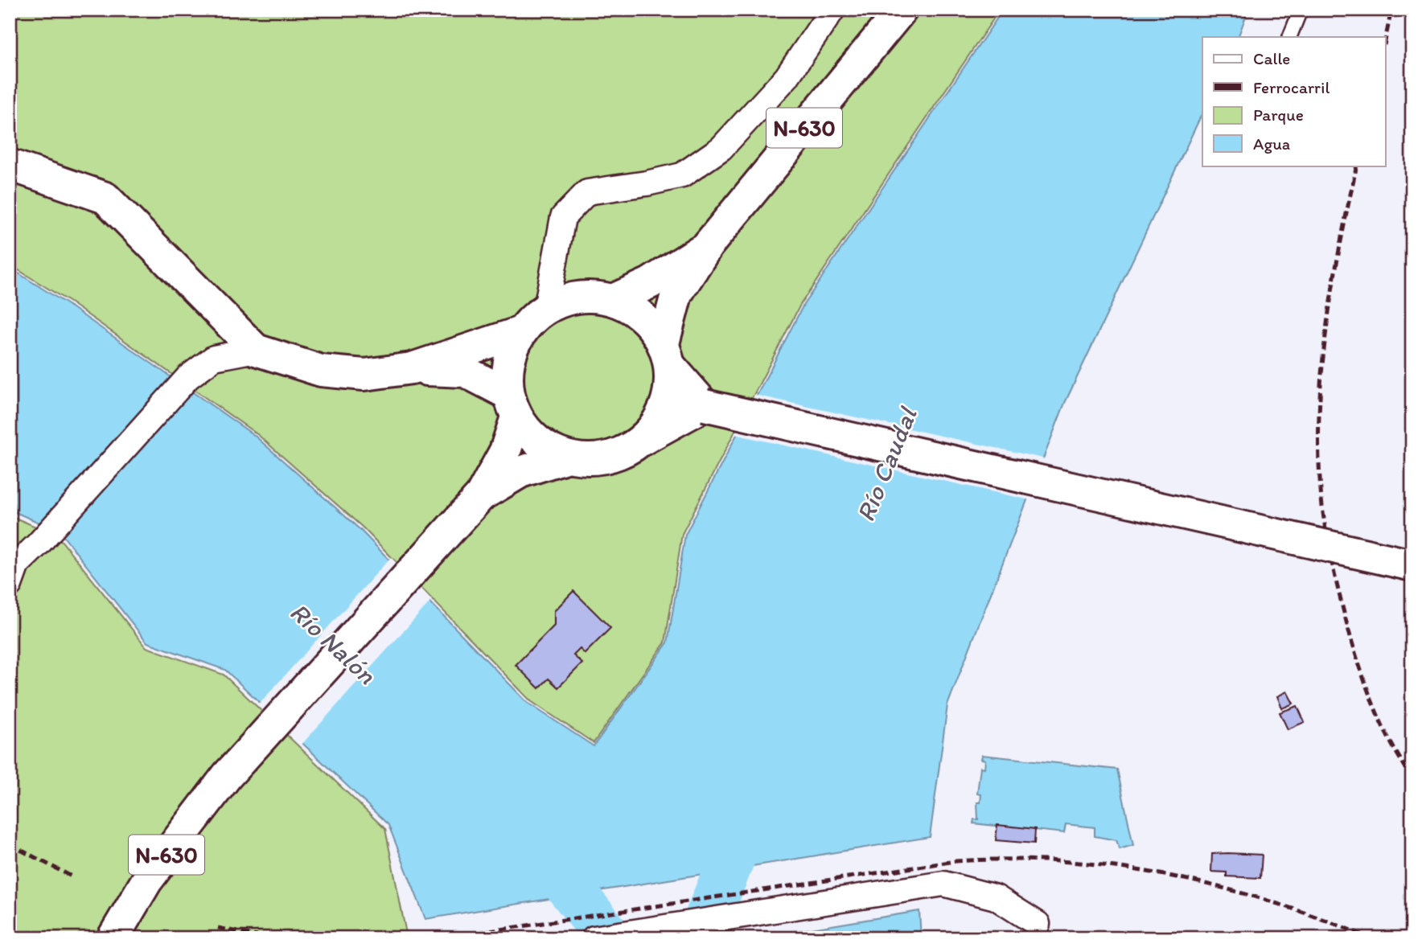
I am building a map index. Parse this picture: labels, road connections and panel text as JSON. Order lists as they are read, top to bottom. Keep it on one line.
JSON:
{"streets":{"main road":["N-630"]},"water":["Río Caudal","Río Nalón"],"legend":["Calle","Ferrocarril","Parque","Agua"]}
